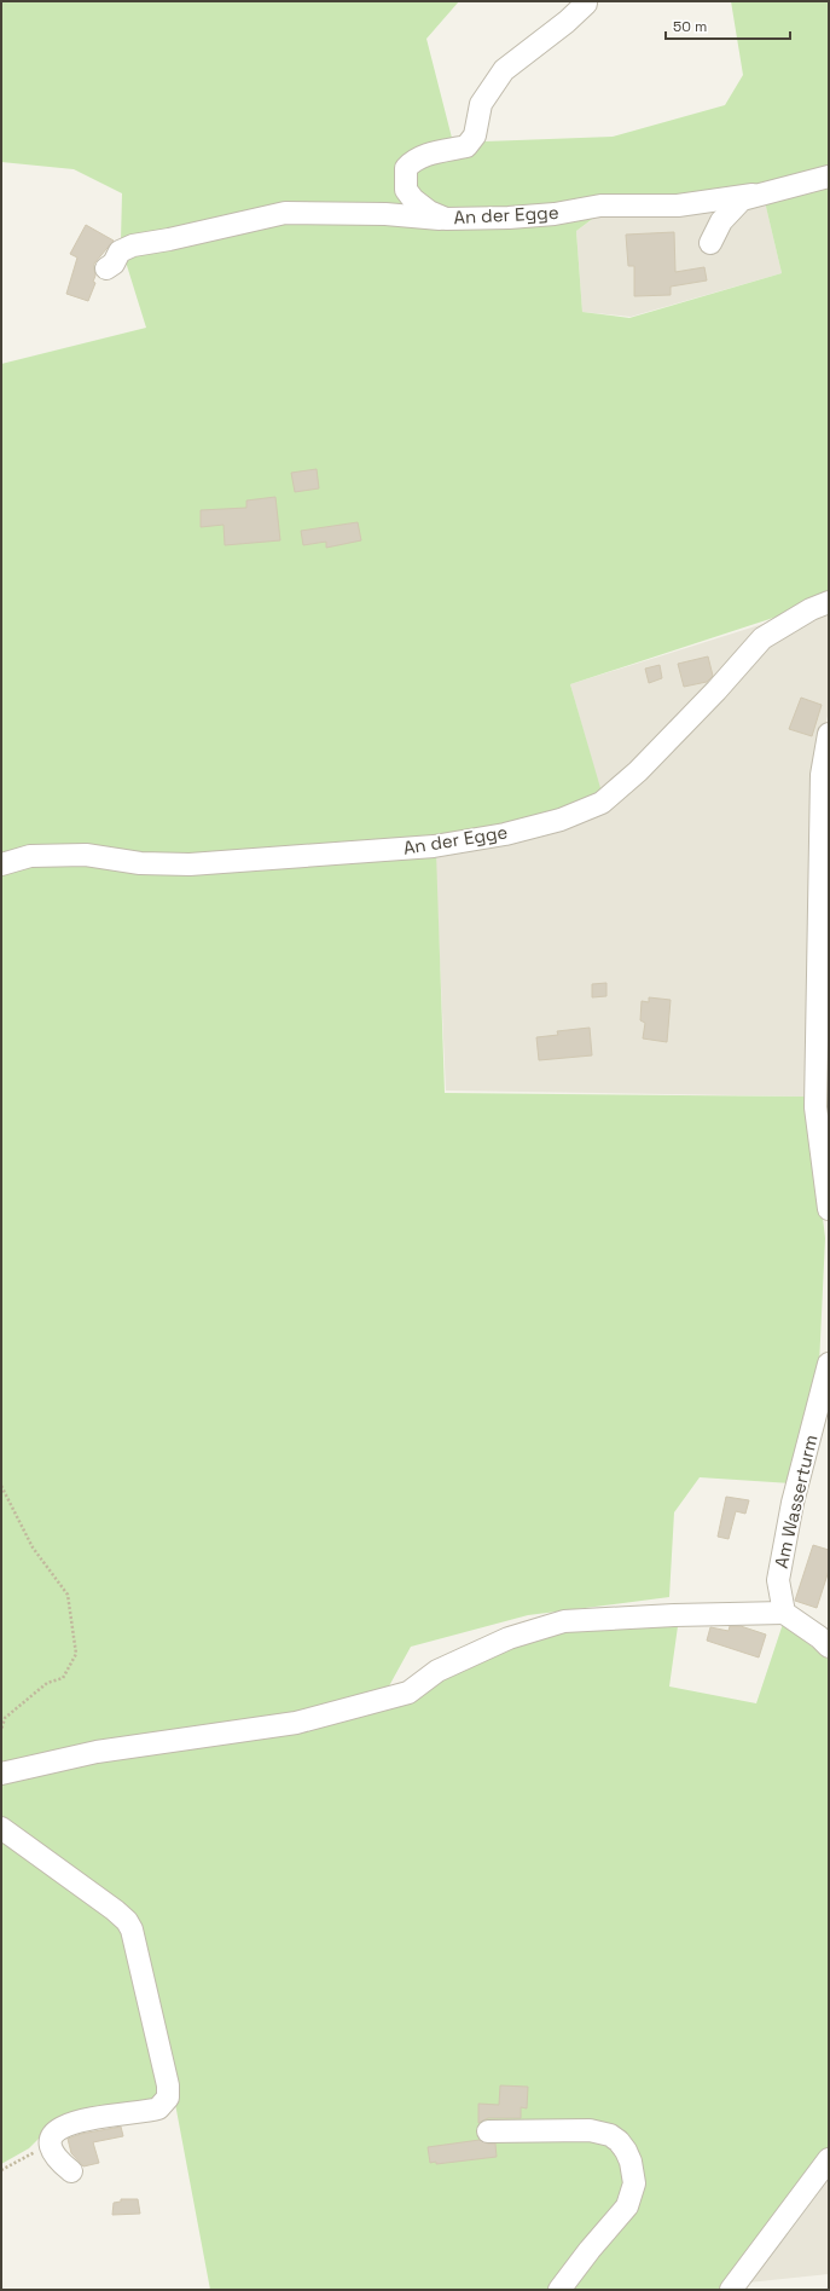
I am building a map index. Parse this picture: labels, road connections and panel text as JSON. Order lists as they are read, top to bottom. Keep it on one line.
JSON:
{"streets":{"street":["An der Egge","Am Wasserturm"]},"scale_bar":"50 m"}
